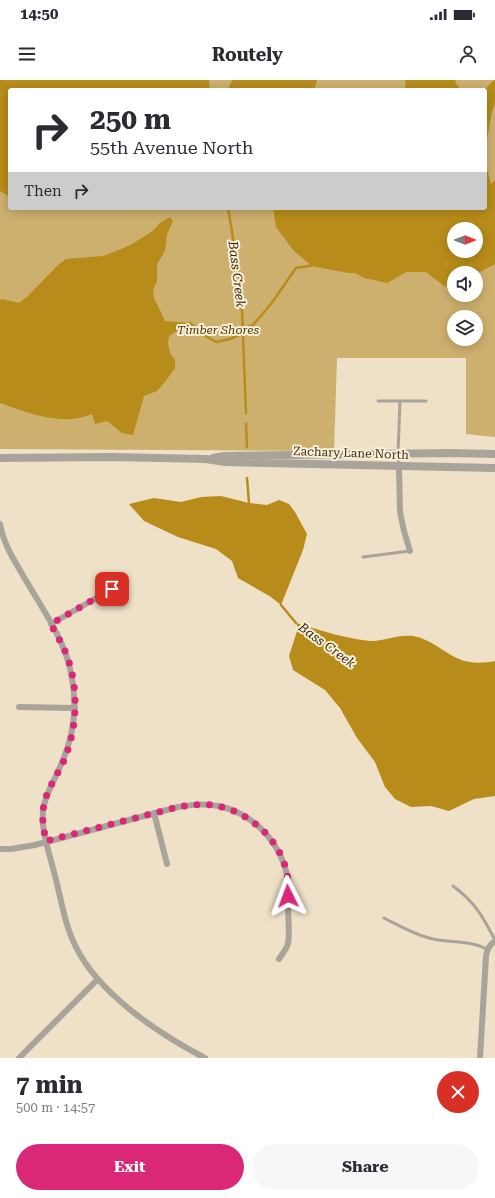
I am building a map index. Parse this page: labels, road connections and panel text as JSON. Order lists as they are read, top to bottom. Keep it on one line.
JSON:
{"streets":{"street":["Zachary Lane North"]},"water":["Bass Creek"],"parks":["Timber Shores"],"north":"right","page":{"status":"14:50","header":"Routely","turn":["250 m","55th Avenue North"],"then":"Then","heading":["7 min","500 m · 14:57"],"buttons":["Exit","Share"]}}
